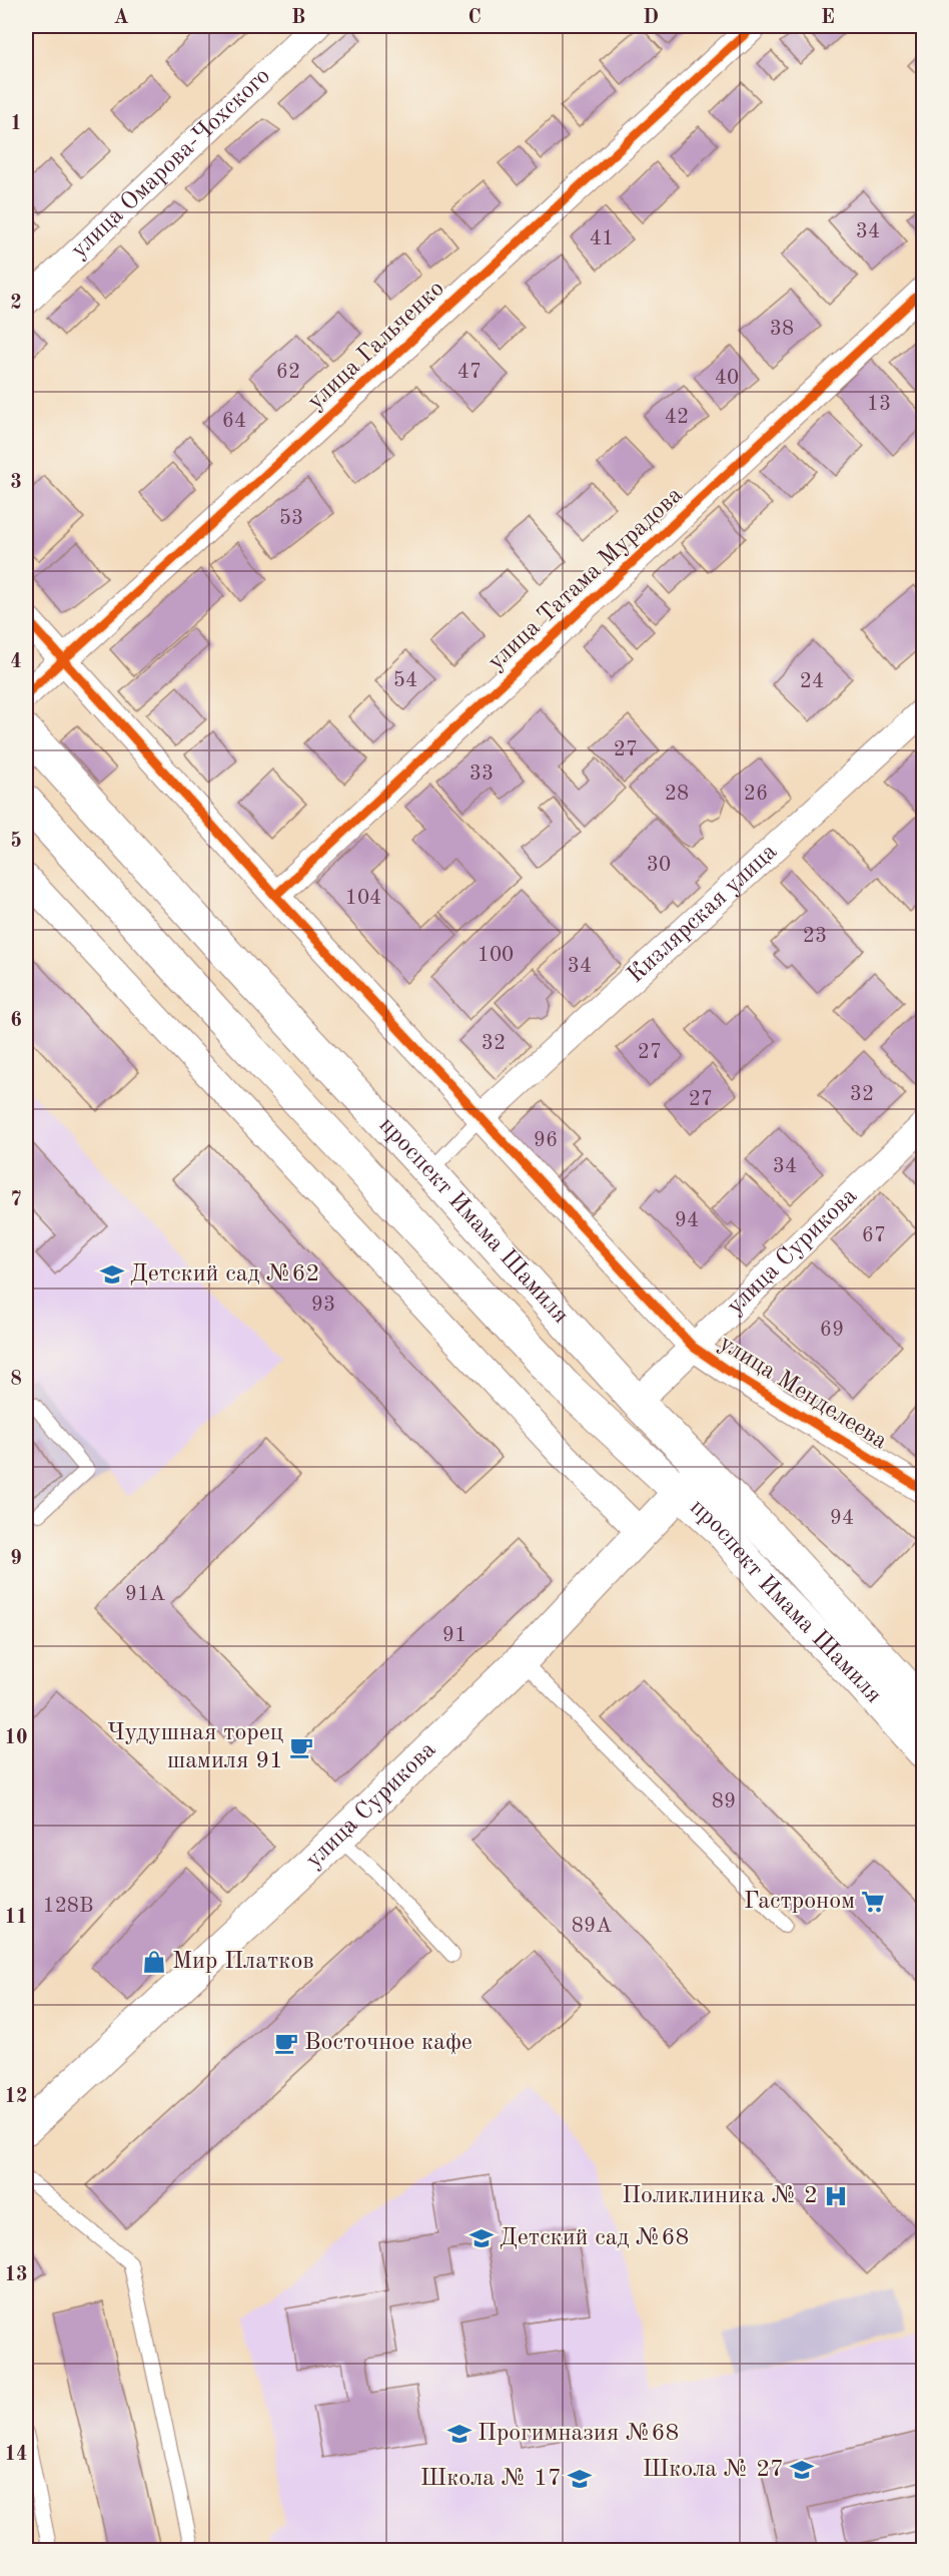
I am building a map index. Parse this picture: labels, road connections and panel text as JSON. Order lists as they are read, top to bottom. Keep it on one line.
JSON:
{"streets":{"main road":["проспект Имама Шамиля","улица Сурикова"],"street":["улица Омарова-Чохского","улица Гальченко","улица Татама Мурадова","Кизлярская улица","улица Менделеева"]},"crossings":[["улица Гальченко","улица Менделеева"],["улица Татама Мурадова","улица Менделеева"],["Кизлярская улица","улица Менделеева"],["проспект Имама Шамиля","улица Сурикова"],["улица Сурикова","улица Менделеева"]],"places":{"school or university":["Детский сад №62","Детский сад №68","Прогимназия №68","Школа № 27","Школа № 17"],"cafe":["Чудушная торец шамиля 91","Восточное кафе"],"supermarket":["Гастроном"],"shop":["Мир Платков"],"hospital":["Поликлиника № 2"]},"house_numbers":["34","41","38","62","47","40","13","42","64","53","54","24","27","33","28","26","30","104","23","100","34","32","27","32","27","96","34","94","67","93","69","94","91А","91","89","128В","89А"],"grid":{"columns":["A","B","C","D","E"],"rows":["1","2","3","4","5","6","7","8","9","10","11","12","13","14"]}}
